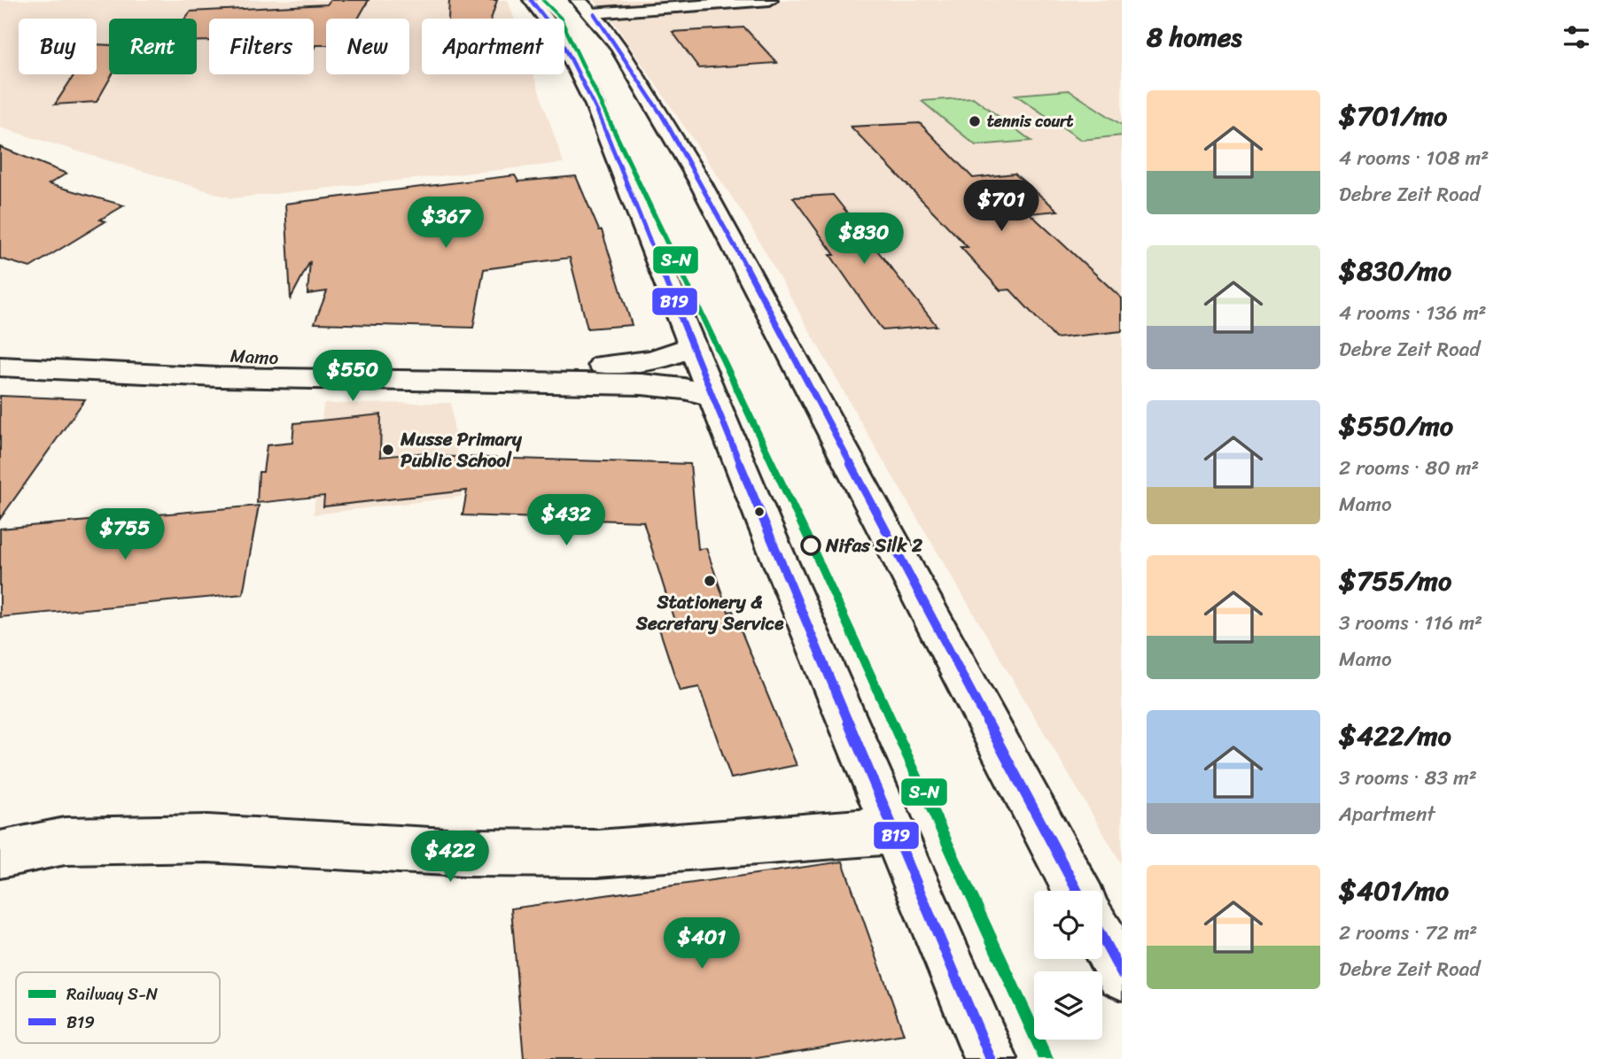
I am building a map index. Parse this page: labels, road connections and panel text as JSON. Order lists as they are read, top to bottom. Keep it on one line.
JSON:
{"streets":{"main road":["Mamo"]},"places":["tennis court","Musse Primary Public School","Nifas Silk 2","Stationery & Secretary Service"],"lines":["rail line S-N","transit line B19"],"legend":["Railway S-N","B19"],"page":{"heading":"8 homes","chip":["Buy","Rent","Filters","New","Apartment"],"list":[{"name":"$701/mo","note":"4 rooms · 108 m² · Debre Zeit Road"},{"name":"$830/mo","note":"4 rooms · 136 m² · Debre Zeit Road"},{"name":"$550/mo","note":"2 rooms · 80 m² · Mamo"},{"name":"$755/mo","note":"3 rooms · 116 m² · Mamo"},{"name":"$422/mo","note":"3 rooms · 83 m² · Apartment"},{"name":"$401/mo","note":"2 rooms · 72 m² · Debre Zeit Road"}],"price":["$701","$367","$830","$550","$432","$755","$422","$401"]}}
